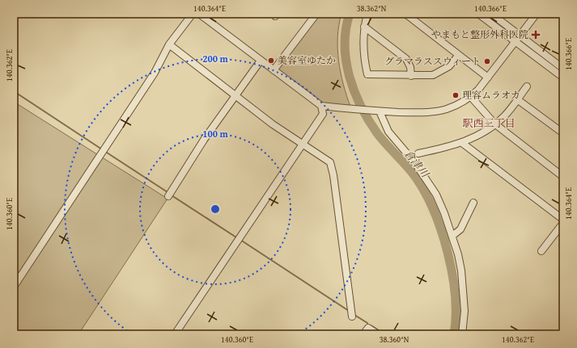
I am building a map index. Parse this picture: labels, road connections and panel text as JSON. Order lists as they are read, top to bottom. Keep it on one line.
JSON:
{"districts":["駅西三丁目"],"water":["倉津川"],"places":{"health":["やまもと整形外科医院"],"other":["美容室ゆたか","グラマラススウィート","理容ムラオカ"]},"coordinates":["140.364°E","38.362°N","140.366°E","140.362°E","140.360°E","38.360°N"],"rings":["200 m","100 m"]}
